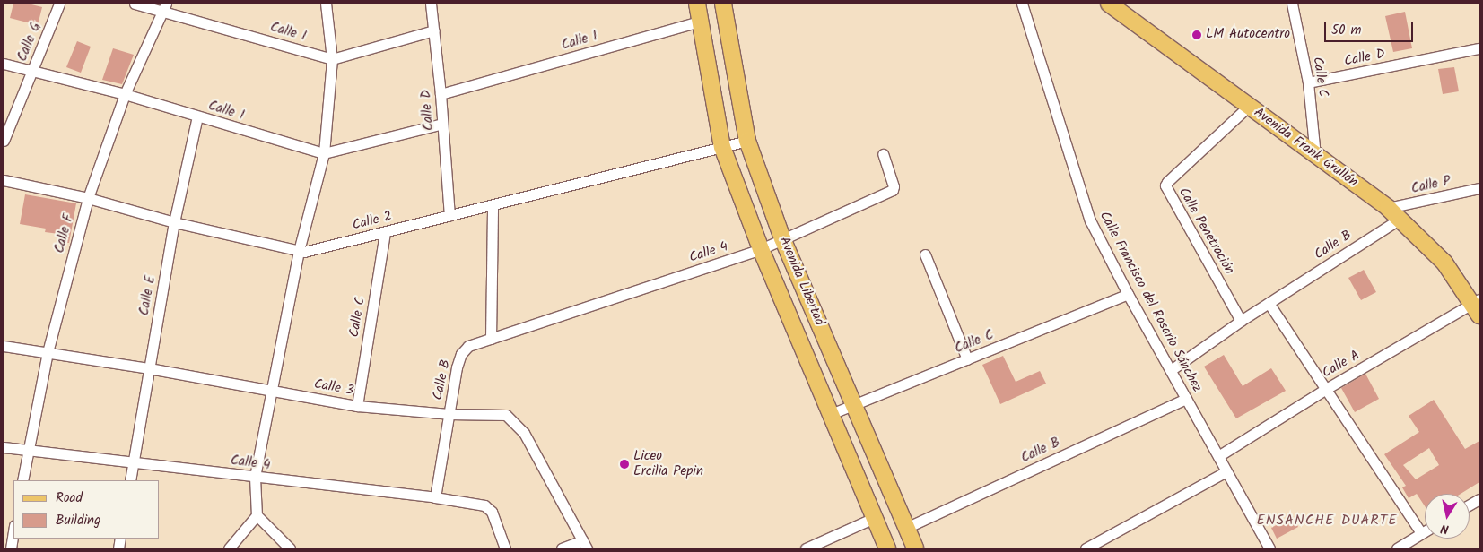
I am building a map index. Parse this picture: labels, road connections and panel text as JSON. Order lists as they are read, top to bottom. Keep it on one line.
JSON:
{"streets":{"main road":["Avenida Frank Grullón","Avenida Libertad"],"street":["Calle I","Calle 1","Calle G","Calle D","Calle C","Calle P","Calle 2","Calle Penetración","Calle F","Calle B","Calle 4","Calle E","Calle Francisco del Rosario Sánchez","Calle A","Calle 3"]},"crossings":[["Calle I","Calle F"],["Calle 1","Calle G"],["Calle 1","Calle D"],["Calle 1","Calle F"],["Calle 1","Avenida Libertad"],["Calle 1","Calle E"],["Calle D","Calle C"],["Calle D","Calle 2"],["Calle C","Avenida Frank Grullón"],["Calle C","Calle 2"],["Calle C","Avenida Libertad"],["Calle C","Calle Francisco del Rosario Sánchez"],["Calle C","Calle 3"],["Avenida Frank Grullón","Calle P"],["Avenida Frank Grullón","Calle Penetración"],["Avenida Frank Grullón","Calle B"],["Avenida Frank Grullón","Calle A"],["Calle 2","Calle F"],["Calle 2","Avenida Libertad"],["Calle 2","Calle E"],["Calle Penetración","Calle B"],["Calle F","Calle 4"],["Calle F","Calle 3"],["Calle B","Calle 4"],["Calle B","Avenida Libertad"],["Calle B","Calle Francisco del Rosario Sánchez"],["Calle B","Calle 3"],["Calle 4","Avenida Libertad"],["Calle 4","Calle E"],["Calle E","Calle 3"],["Calle Francisco del Rosario Sánchez","Calle A"]],"districts":["ENSANCHE DUARTE"],"places":["LM Autocentro","Liceo Ercilia Pepin"],"legend":["Road","Building"],"scale_bar":"50 m","north":"bottom"}
